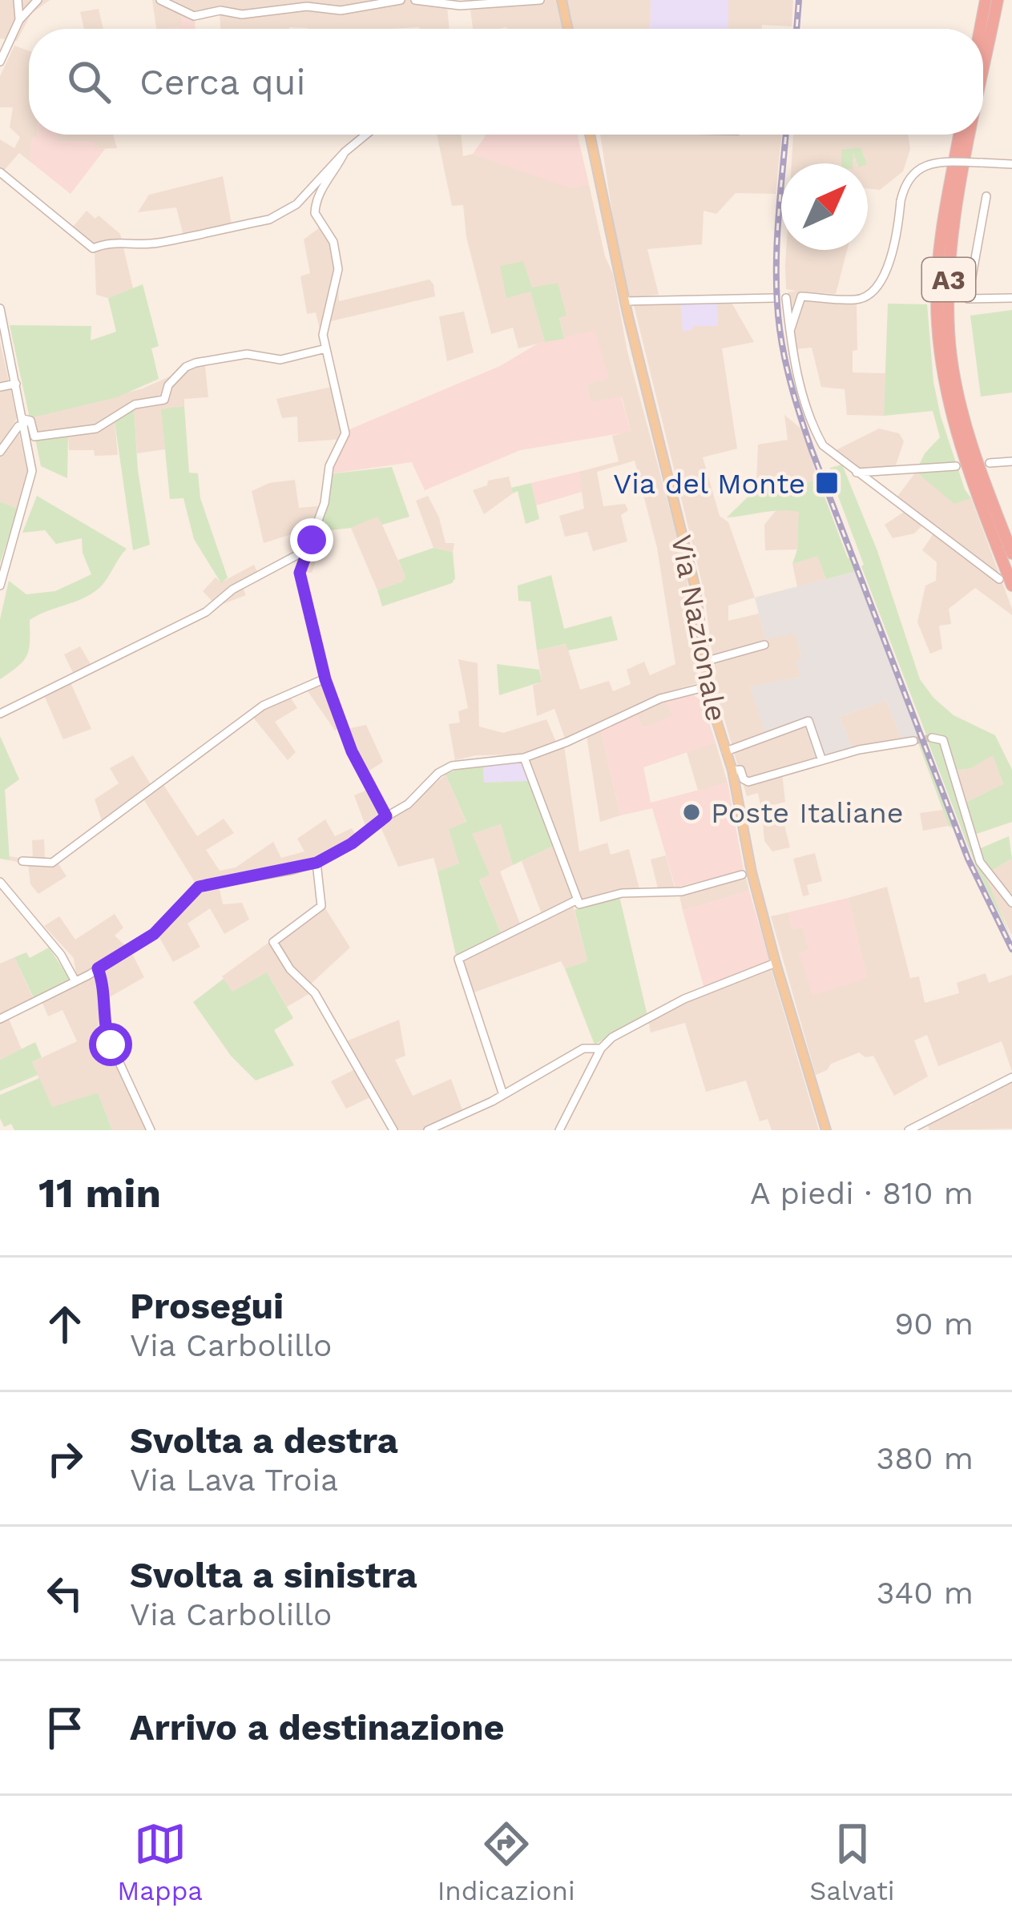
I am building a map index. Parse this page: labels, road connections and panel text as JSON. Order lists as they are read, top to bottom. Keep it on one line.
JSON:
{"streets":{"highway":["A3"],"main road":["Via Nazionale"]},"places":{"transit":["Via del Monte"],"other":["Poste Italiane"]},"north":"top right","page":{"search":"Cerca qui","heading":["11 min","A piedi · 810 m"],"list":[["Prosegui","Via Carbolillo","90 m"],["Svolta a destra","Via Lava Troia","380 m"],["Svolta a sinistra","Via Carbolillo","340 m"],"Arrivo a destinazione"],"nav":["Mappa","Indicazioni","Salvati"]}}
